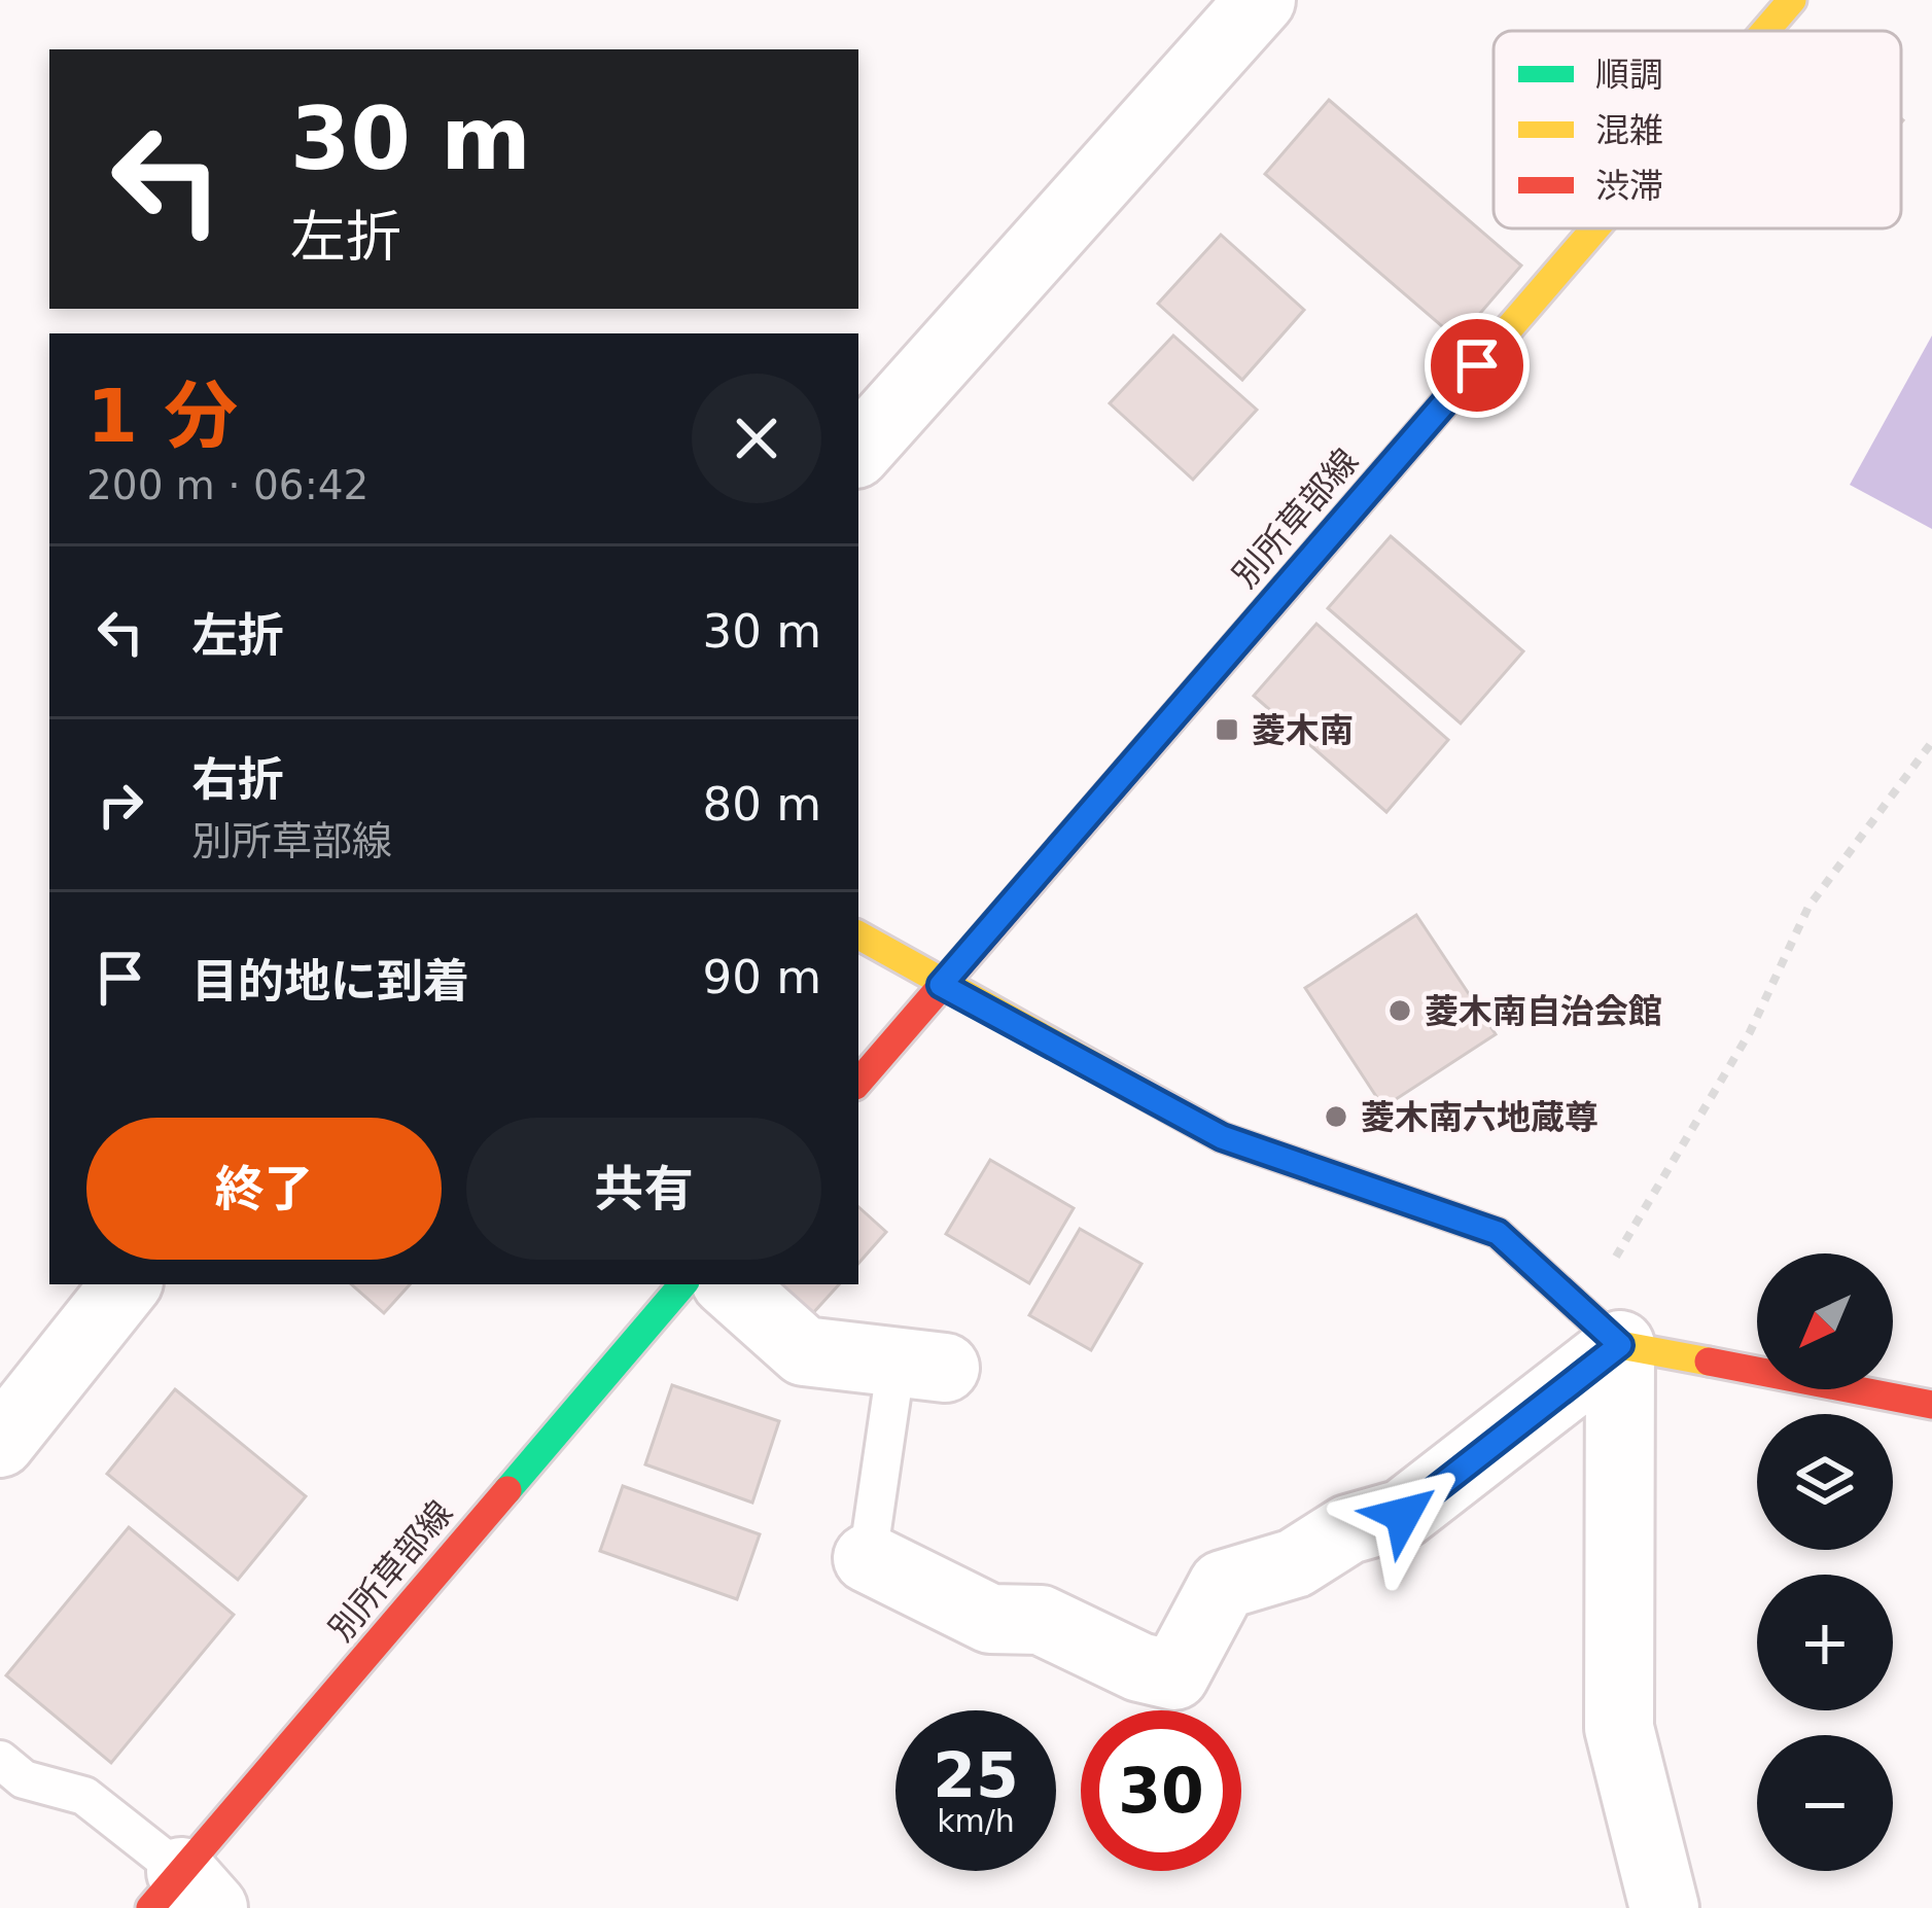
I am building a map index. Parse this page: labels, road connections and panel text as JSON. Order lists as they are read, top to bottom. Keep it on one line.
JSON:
{"streets":{"main road":["別所草部線"]},"places":{"transit":["菱木南"],"other":["菱木南自治会館","菱木南六地蔵尊"]},"legend":["順調","混雑","渋滞"],"north":"bottom left","page":{"turn":["30 m","左折"],"heading":["1 分","200 m · 06:42"],"list":[{"name":"左折","value":"30 m"},{"name":"右折","note":"別所草部線","value":"80 m"},{"name":"目的地に到着","value":"90 m"}],"buttons":["終了","共有"],"map_buttons":["+","−"],"speed":"25 km/h","limit":"30"}}
